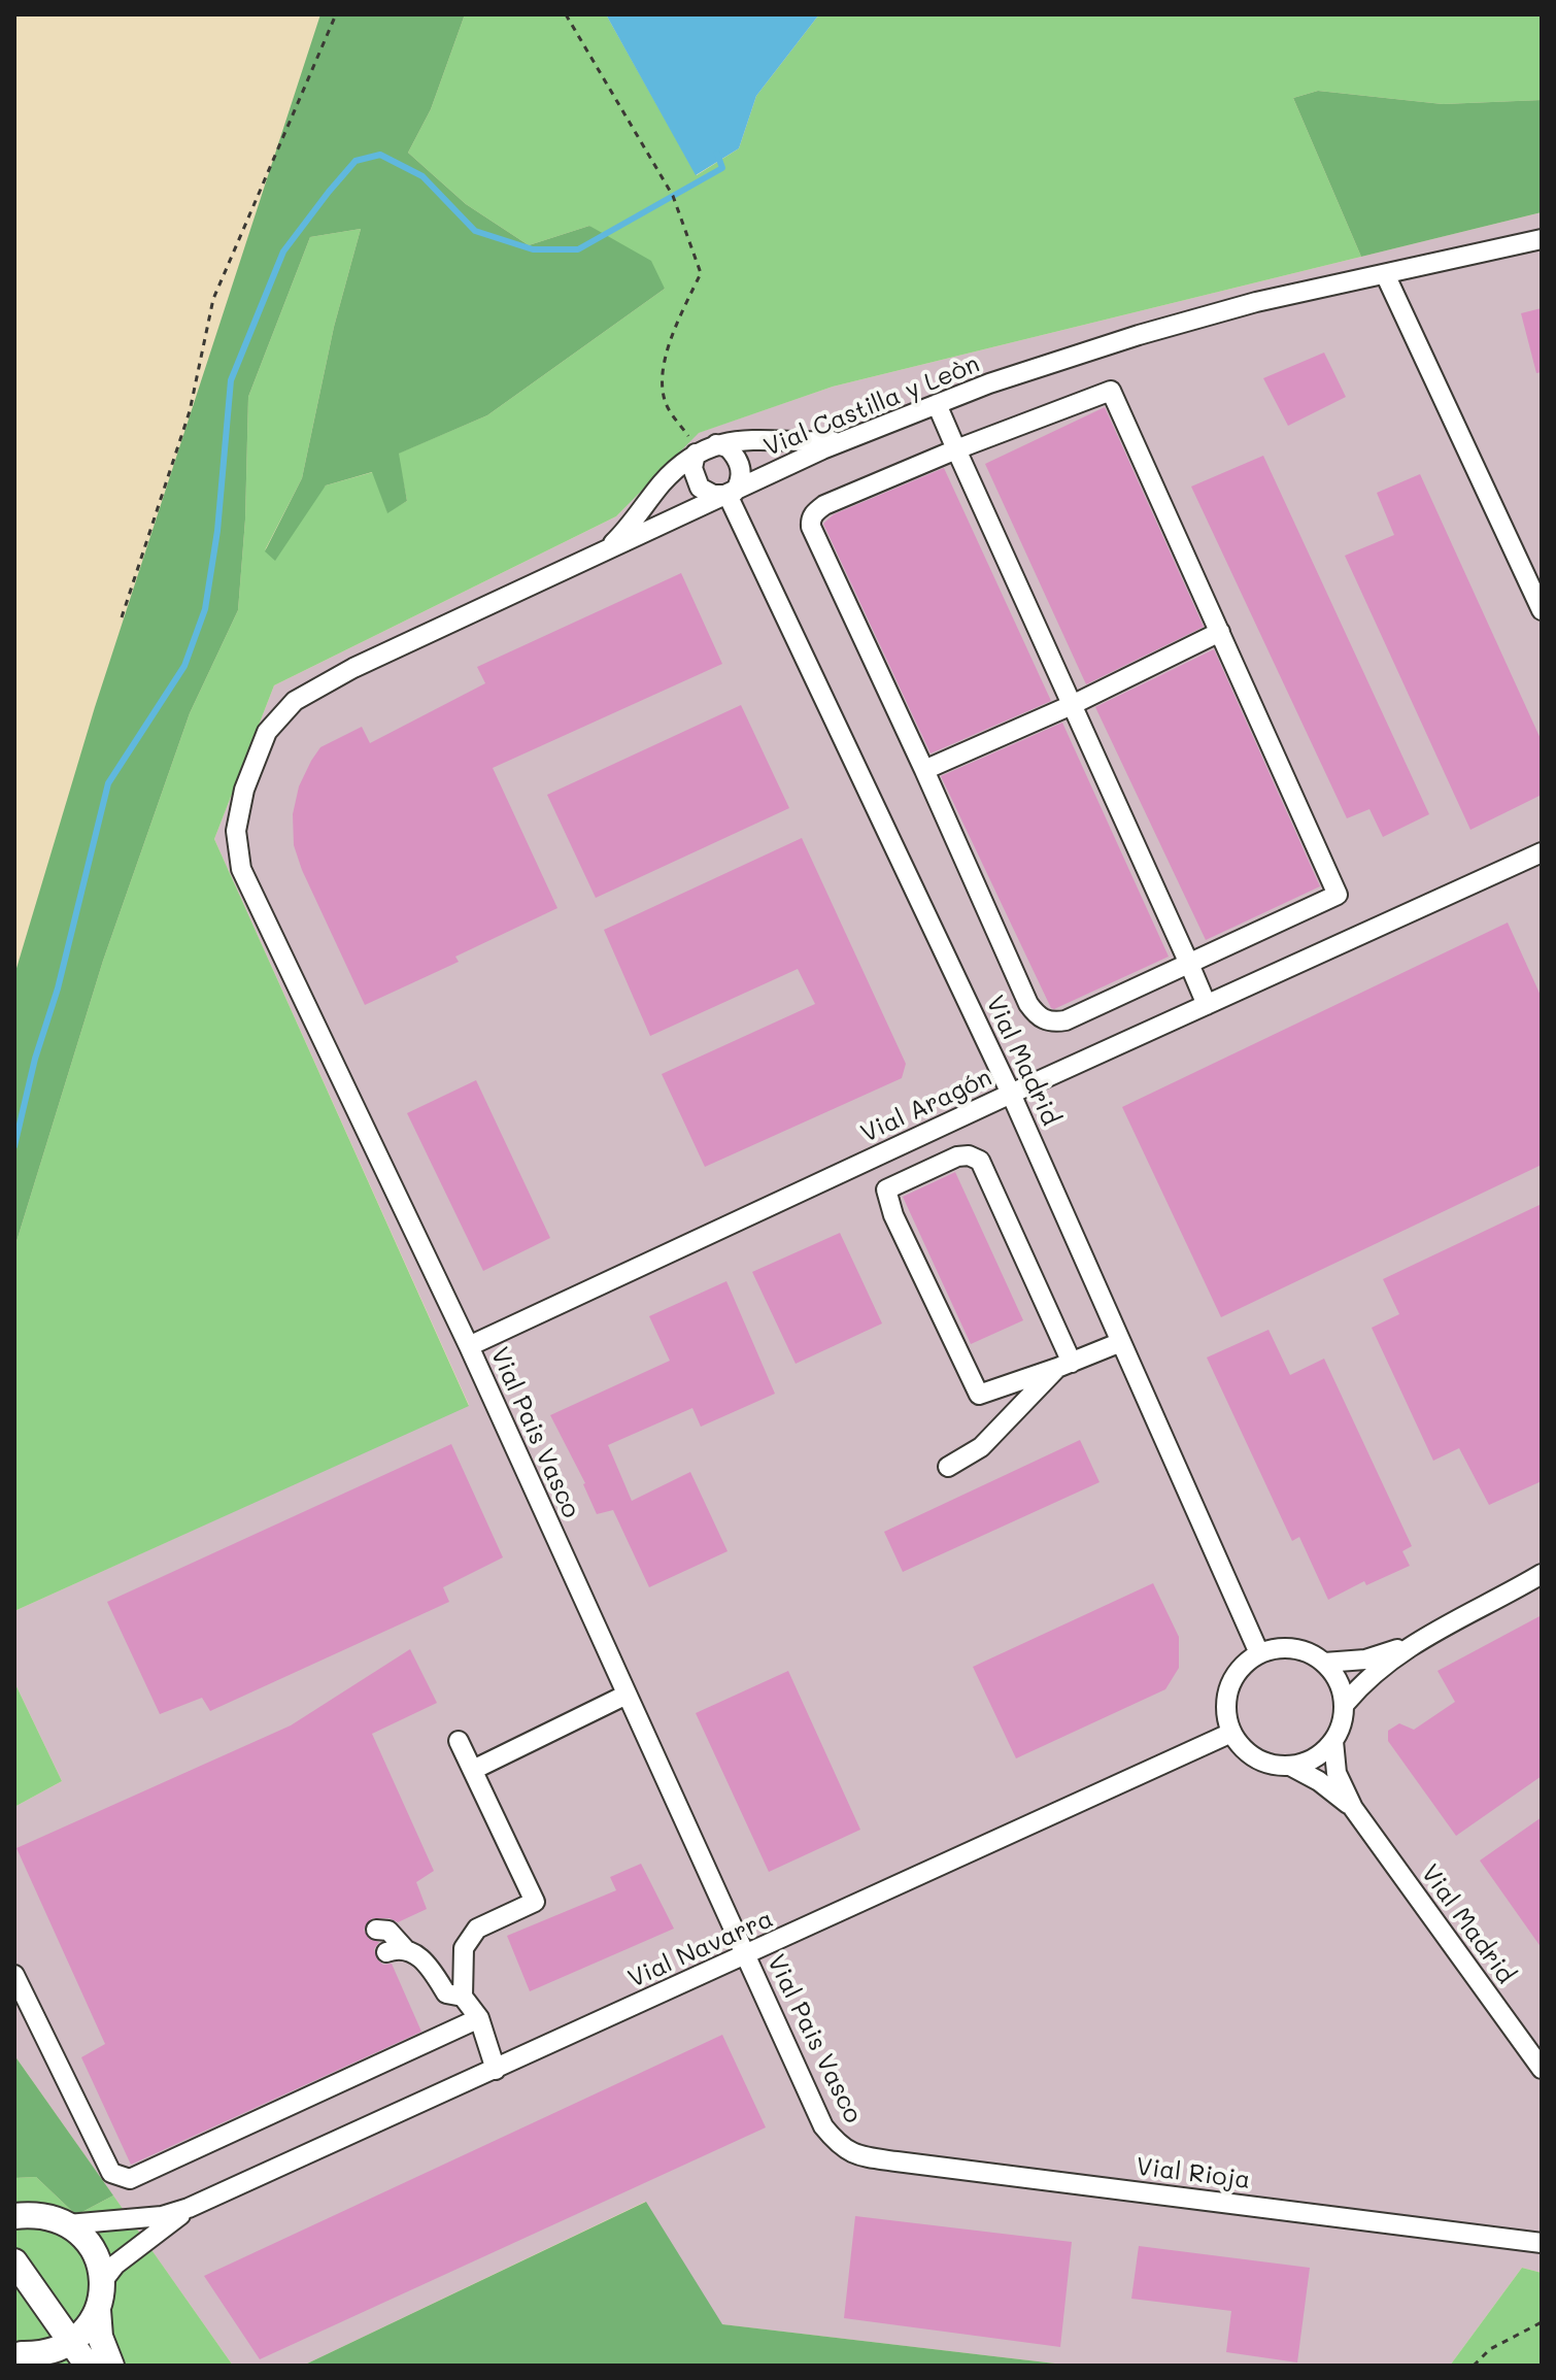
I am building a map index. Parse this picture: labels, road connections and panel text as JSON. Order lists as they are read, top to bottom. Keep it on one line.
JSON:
{"streets":{"street":["Vial Castilla y Leòn","Vial Madrid","Vial Aragón","Vial Pais Vasco","Vial Navarra","Vial Rioja"]},"crossings":[["Vial Castilla y Leòn","Vial Madrid"],["Vial Castilla y Leòn","Vial Pais Vasco"],["Vial Madrid","Vial Aragón"],["Vial Madrid","Vial Navarra"],["Vial Aragón","Vial Pais Vasco"],["Vial Pais Vasco","Vial Navarra"],["Vial Pais Vasco","Vial Rioja"]]}
